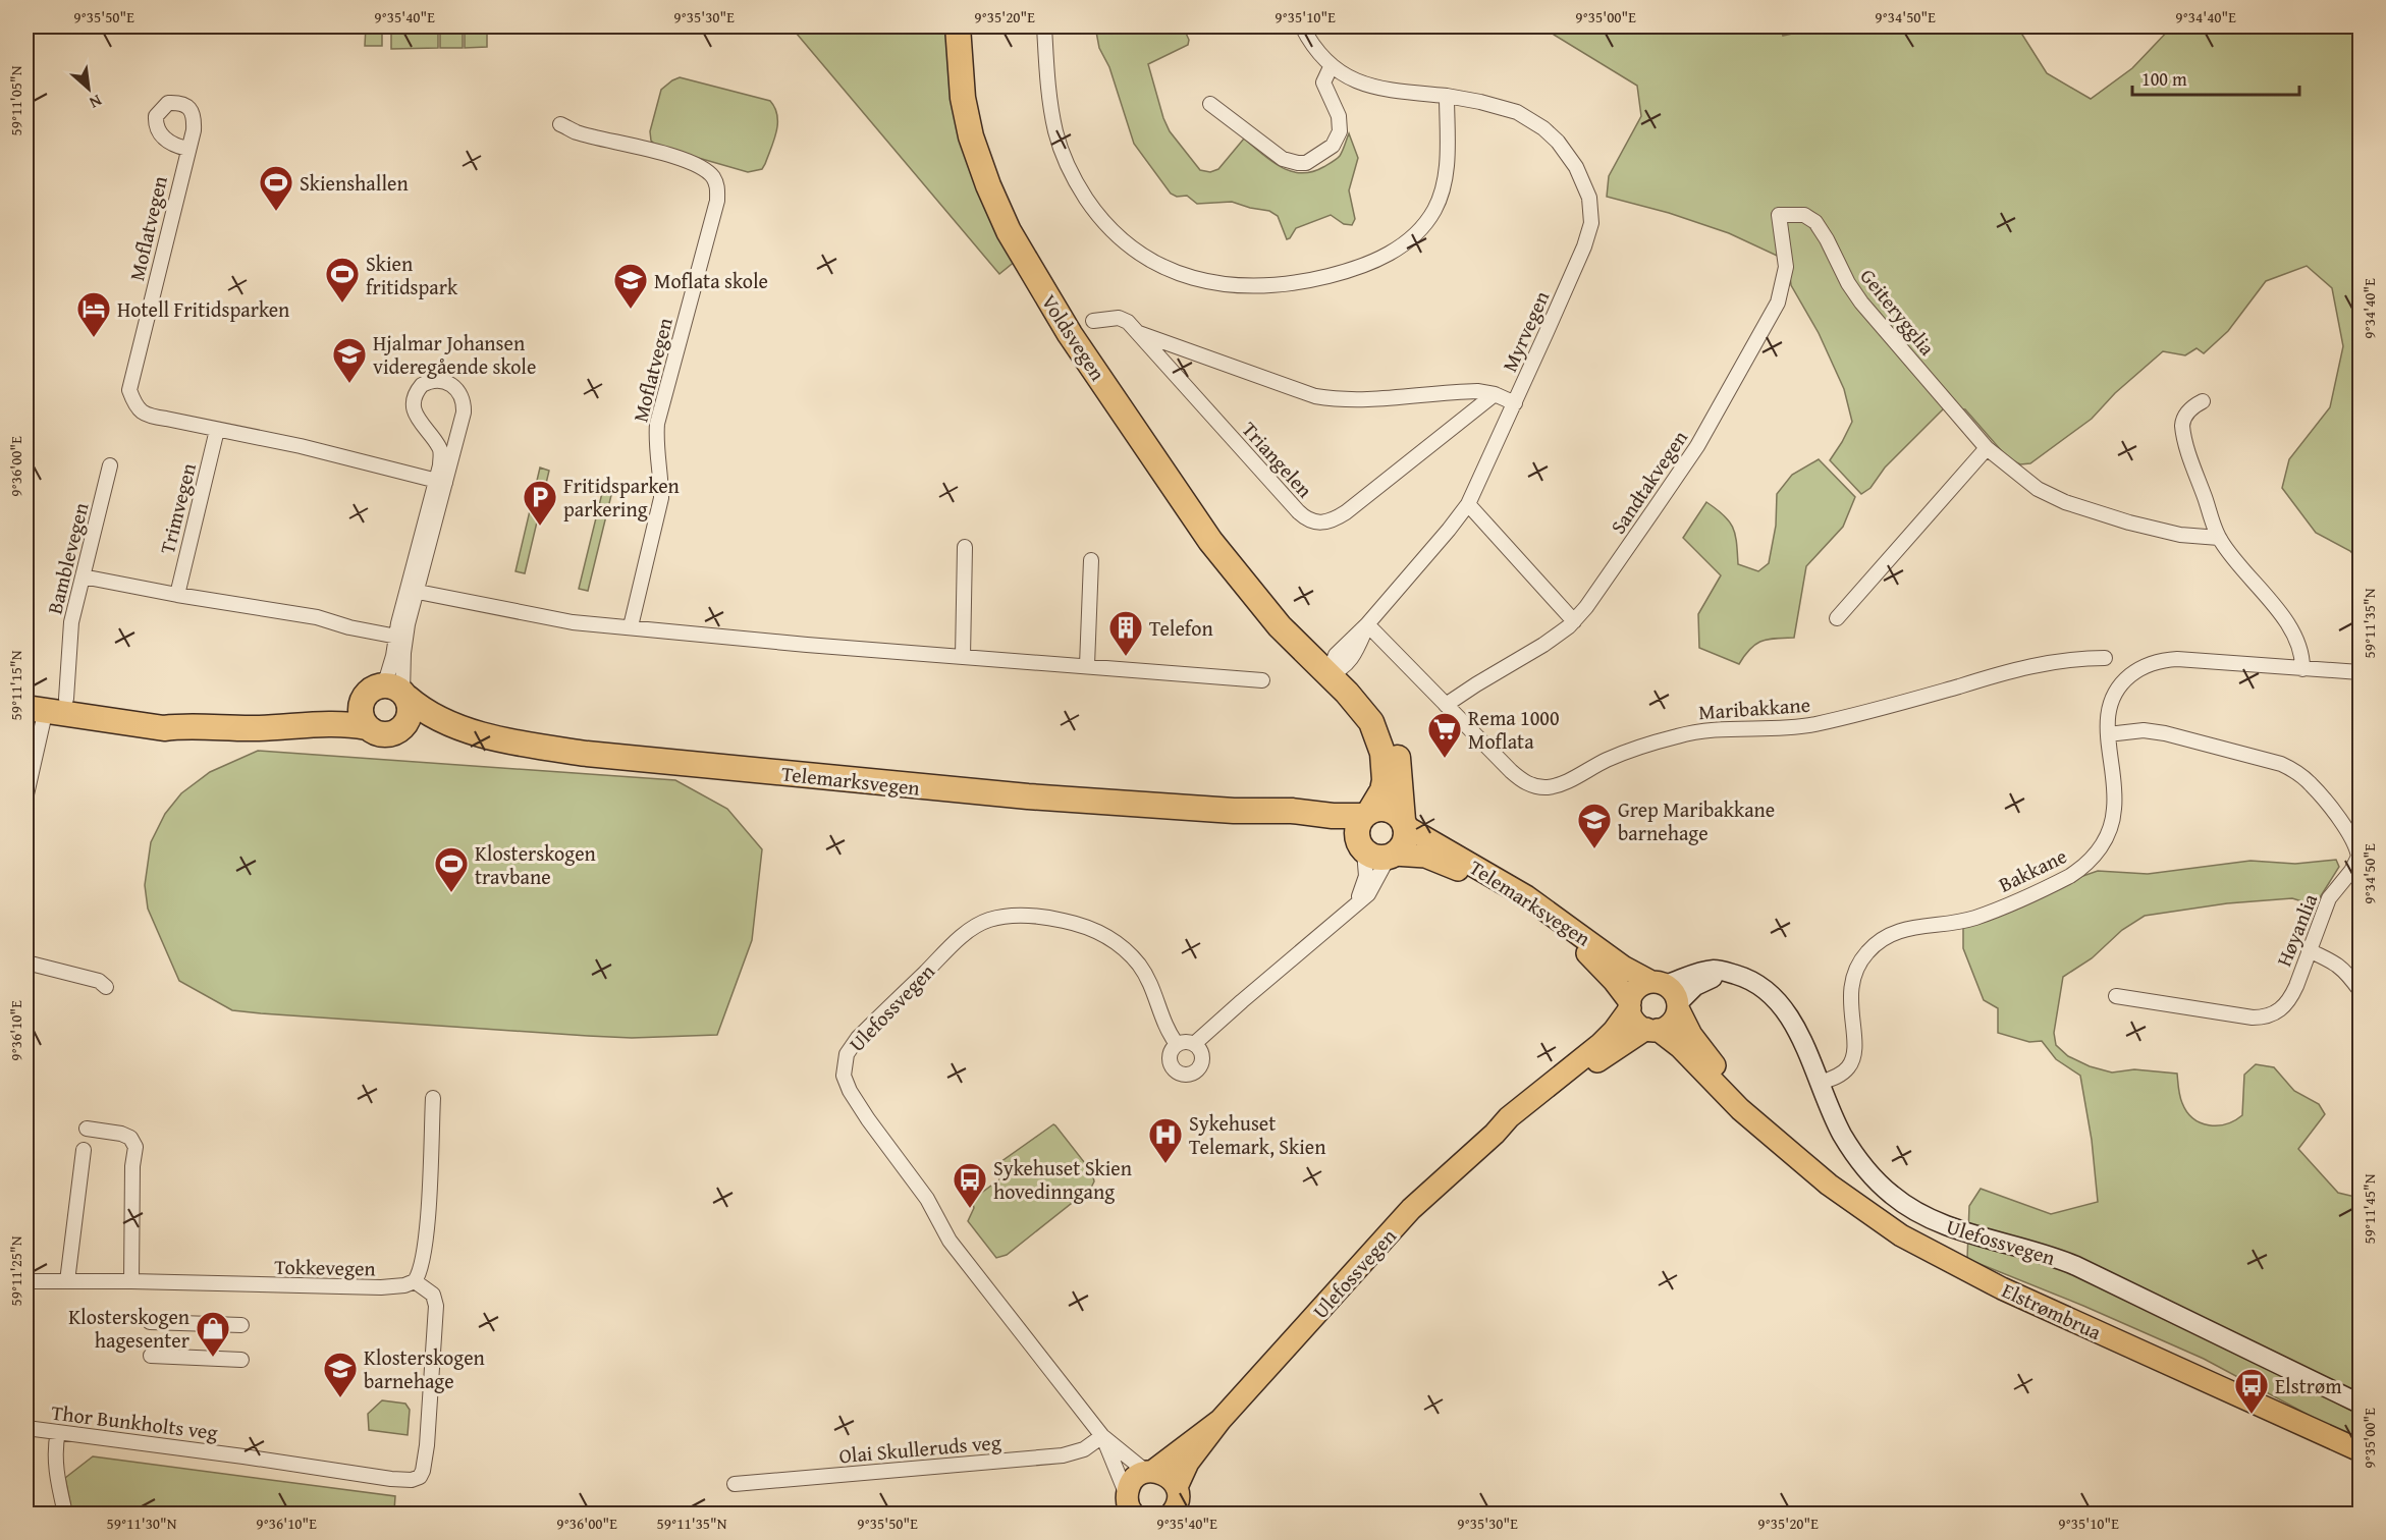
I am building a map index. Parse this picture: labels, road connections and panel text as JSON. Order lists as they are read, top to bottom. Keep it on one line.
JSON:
{"streets":{"highway":["Voldsvegen","Telemarksvegen"],"main road":["Ulefossvegen","Elstrømbrua"],"street":["Moflatvegen","Geiterygglia","Myrvegen","Triangelen","Sandtakvegen","Trimvegen","Bamblevegen","Maribakkane","Bakkane","Høyanlia","Tokkevegen","Thor Bunkholts veg","Olai Skulleruds veg"]},"crossings":[["Moflatvegen","Trimvegen"],["Geiterygglia","Sandtakvegen"],["Myrvegen","Voldsvegen"],["Myrvegen","Triangelen"],["Myrvegen","Maribakkane"],["Voldsvegen","Telemarksvegen"],["Sandtakvegen","Maribakkane"],["Telemarksvegen","Ulefossvegen"],["Telemarksvegen","Elstrømbrua"],["Bakkane","Høyanlia"],["Bakkane","Ulefossvegen"],["Ulefossvegen","Elstrømbrua"],["Ulefossvegen","Olai Skulleruds veg"],["Tokkevegen","Thor Bunkholts veg"]],"places":{"sports":["Skienshallen","Skien fritidspark","Klosterskogen travbane"],"school or university":["Moflata skole","Hjalmar Johansen videregående skole","Grep Maribakkane barnehage","Klosterskogen barnehage"],"hotel":["Hotell Fritidsparken"],"parking":["Fritidsparken parkering"],"building":["Telefon"],"supermarket":["Rema 1000 Moflata"],"hospital":["Sykehuset Telemark, Skien"],"bus stop":["Sykehuset Skien hovedinngang","Elstrøm"],"shop":["Klosterskogen hagesenter"]},"scale_bar":"100 m","north":"bottom right","coordinates":["9°35'50\"E","9°35'40\"E","9°35'30\"E","9°35'20\"E","9°35'10\"E","9°35'00\"E","9°34'50\"E","9°34'40\"E","59°11'05\"N","9°36'00\"E","59°11'35\"N","59°11'15\"N","9°36'10\"E","59°11'45\"N","59°11'25\"N","59°11'30\"N"]}
